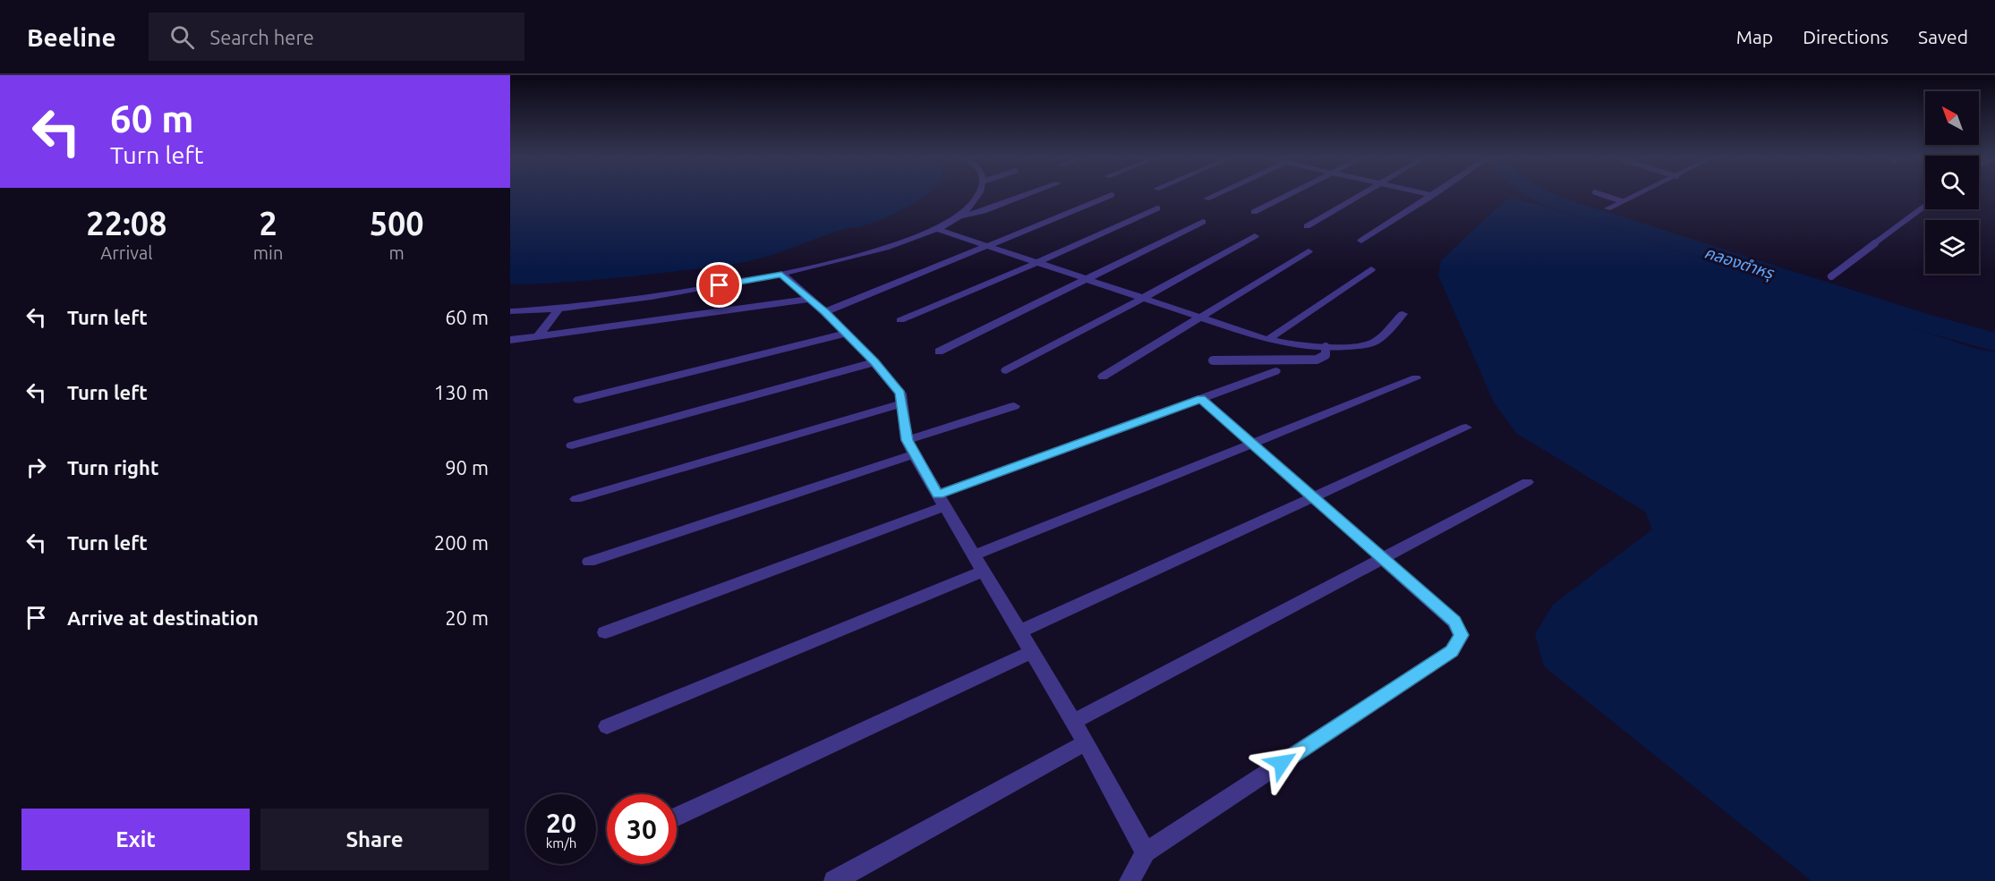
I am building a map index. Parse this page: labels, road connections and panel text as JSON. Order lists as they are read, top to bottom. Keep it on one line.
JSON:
{"water":["คลองตำหรุ"],"north":"top left","page":{"header":"Beeline","search":"Search here","nav":["Map","Directions","Saved"],"turn":["60 m","Turn left"],"eta":["22:08","Arrival","2","min","500","m"],"list":[{"name":"Turn left","value":"60 m"},{"name":"Turn left","value":"130 m"},{"name":"Turn right","value":"90 m"},{"name":"Turn left","value":"200 m"},{"name":"Arrive at destination","value":"20 m"}],"speed":"20 km/h","limit":"30","buttons":["Exit","Share"]}}
